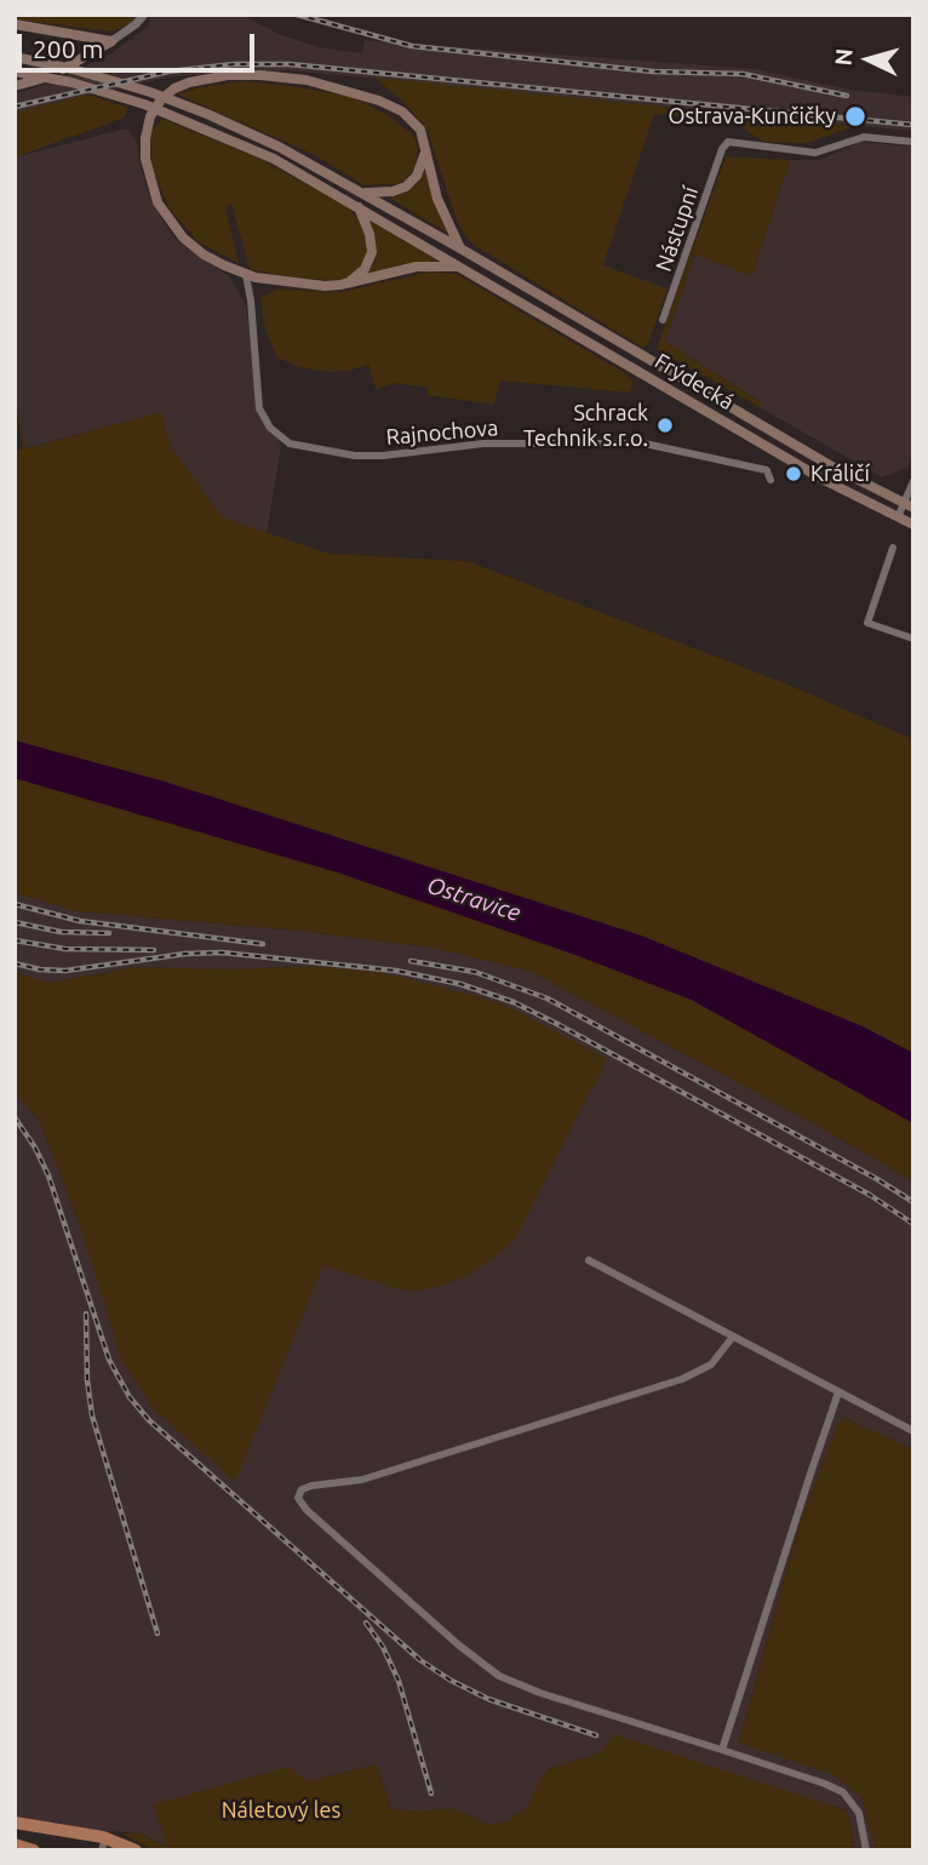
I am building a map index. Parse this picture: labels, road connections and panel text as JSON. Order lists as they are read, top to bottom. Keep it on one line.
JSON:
{"streets":{"main road":["Frýdecká"],"street":["Nástupní","Rajnochova"]},"water":["Ostravice"],"parks":["Náletový les"],"places":["Ostrava-Kunčičky","Schrack Technik s.r.o.","Králičí"],"scale_bar":"200 m","north":"left"}
